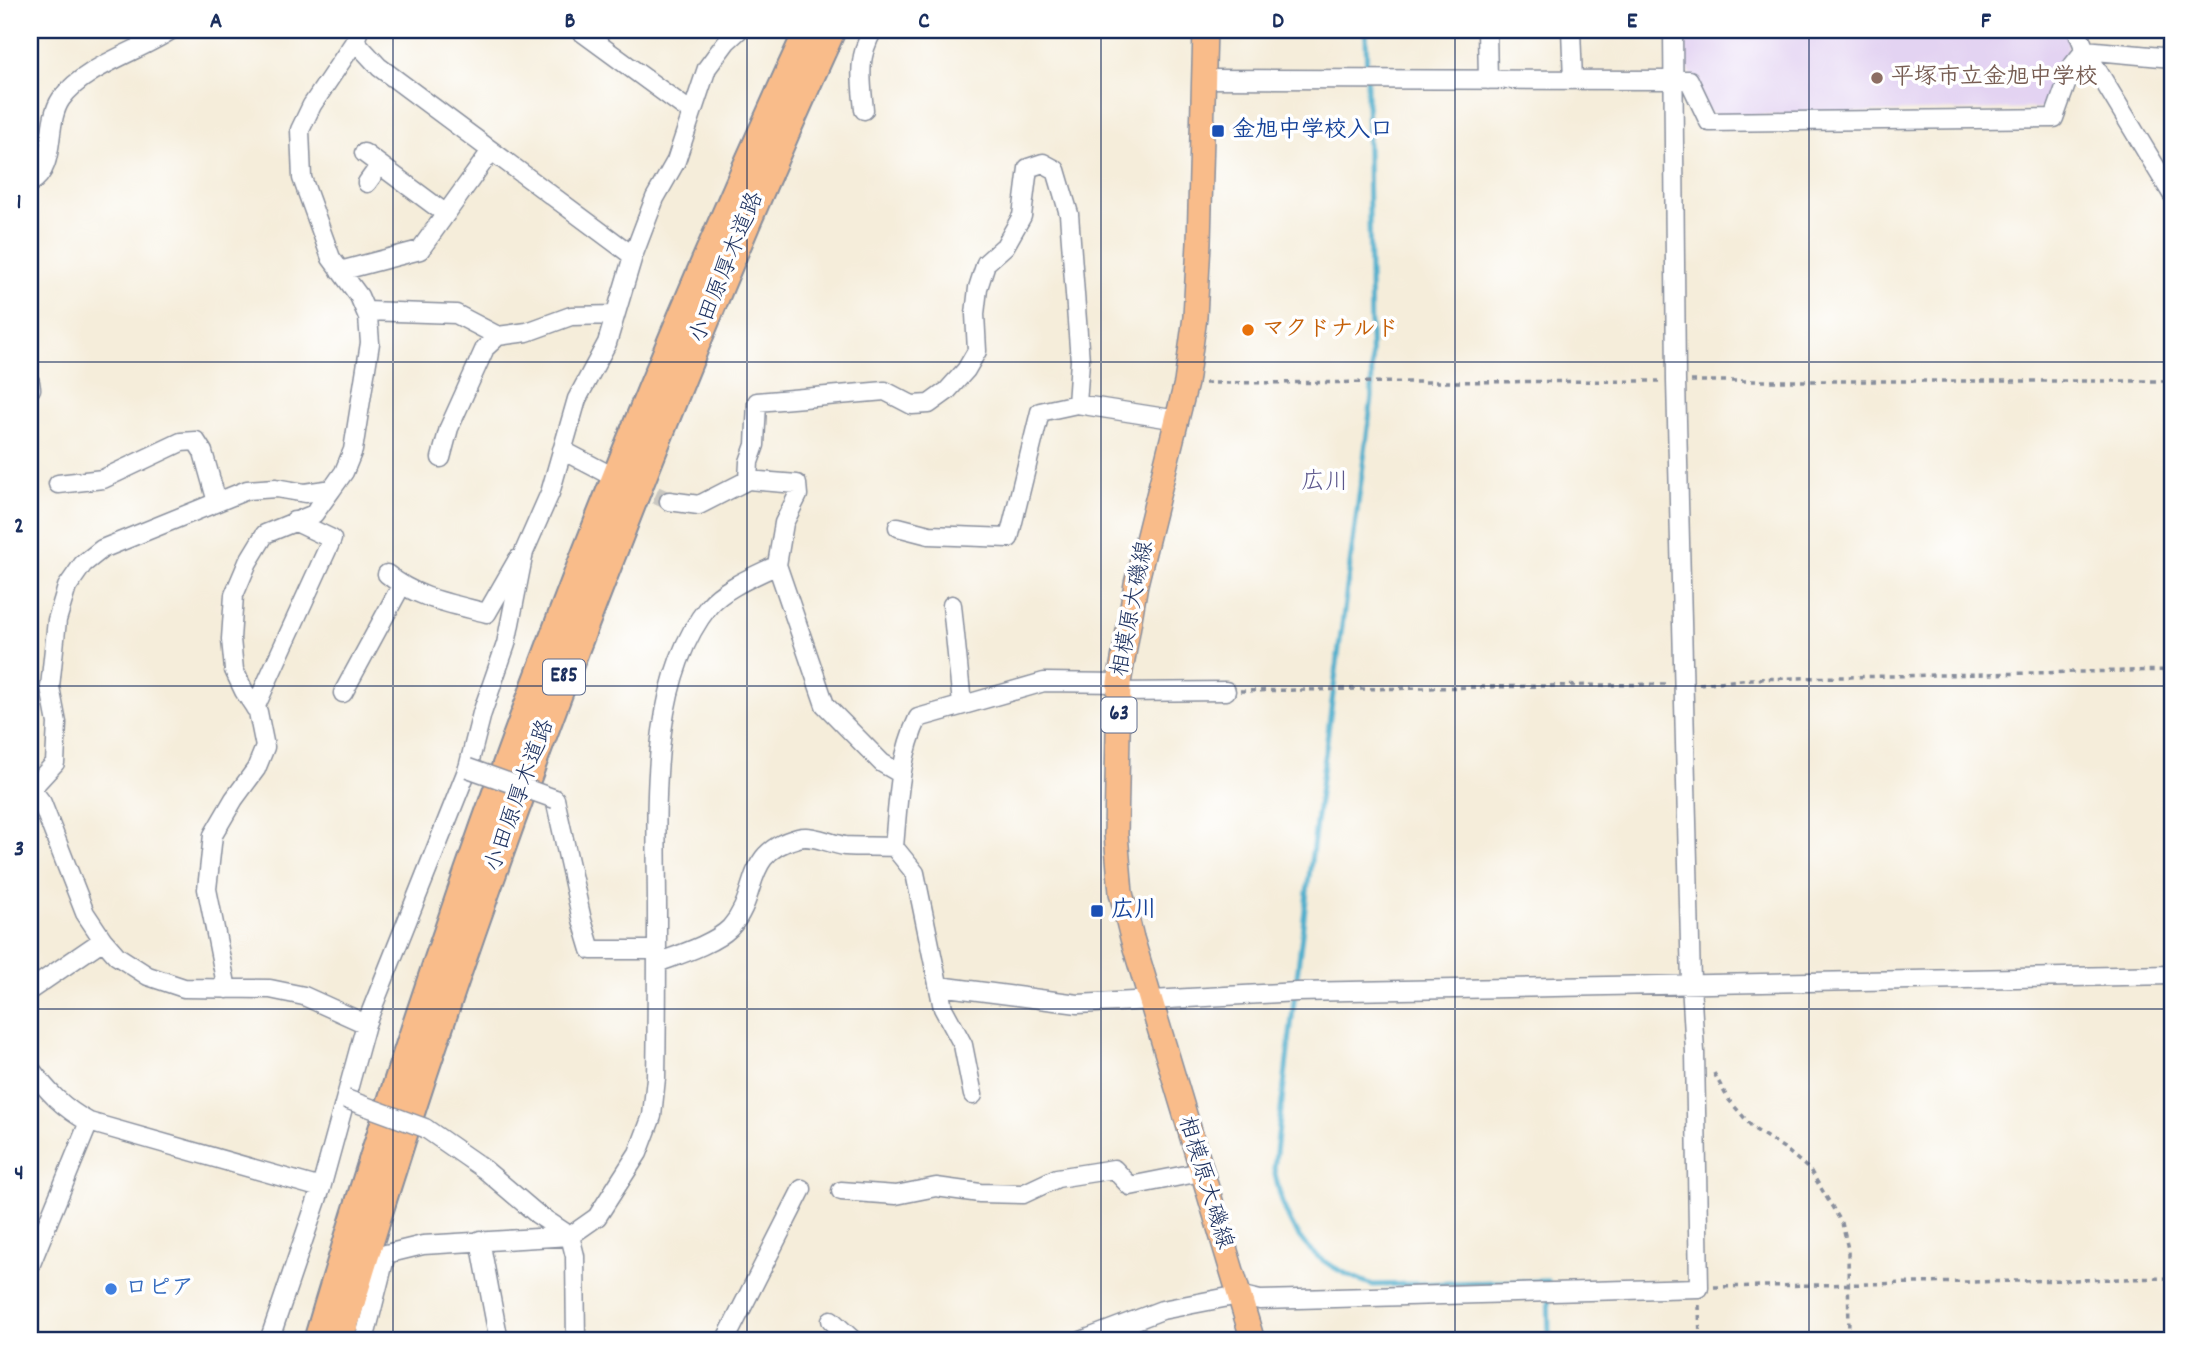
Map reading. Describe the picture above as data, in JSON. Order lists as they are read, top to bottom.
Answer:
{
  "streets": {
    "highway": ["小田原厚木道路", "E85"],
    "main road": ["相模原大磯線", "63"]
  },
  "districts": ["広川"],
  "places": {
    "other": ["平塚市立金旭中学校", "マクドナルド", "ロピア"],
    "transit": ["金旭中学校入口", "広川"]
  },
  "grid": {
    "columns": [
      "A",
      "B",
      "C",
      "D",
      "E",
      "F"
    ],
    "rows": [
      "1",
      "2",
      "3",
      "4"
    ]
  }
}
